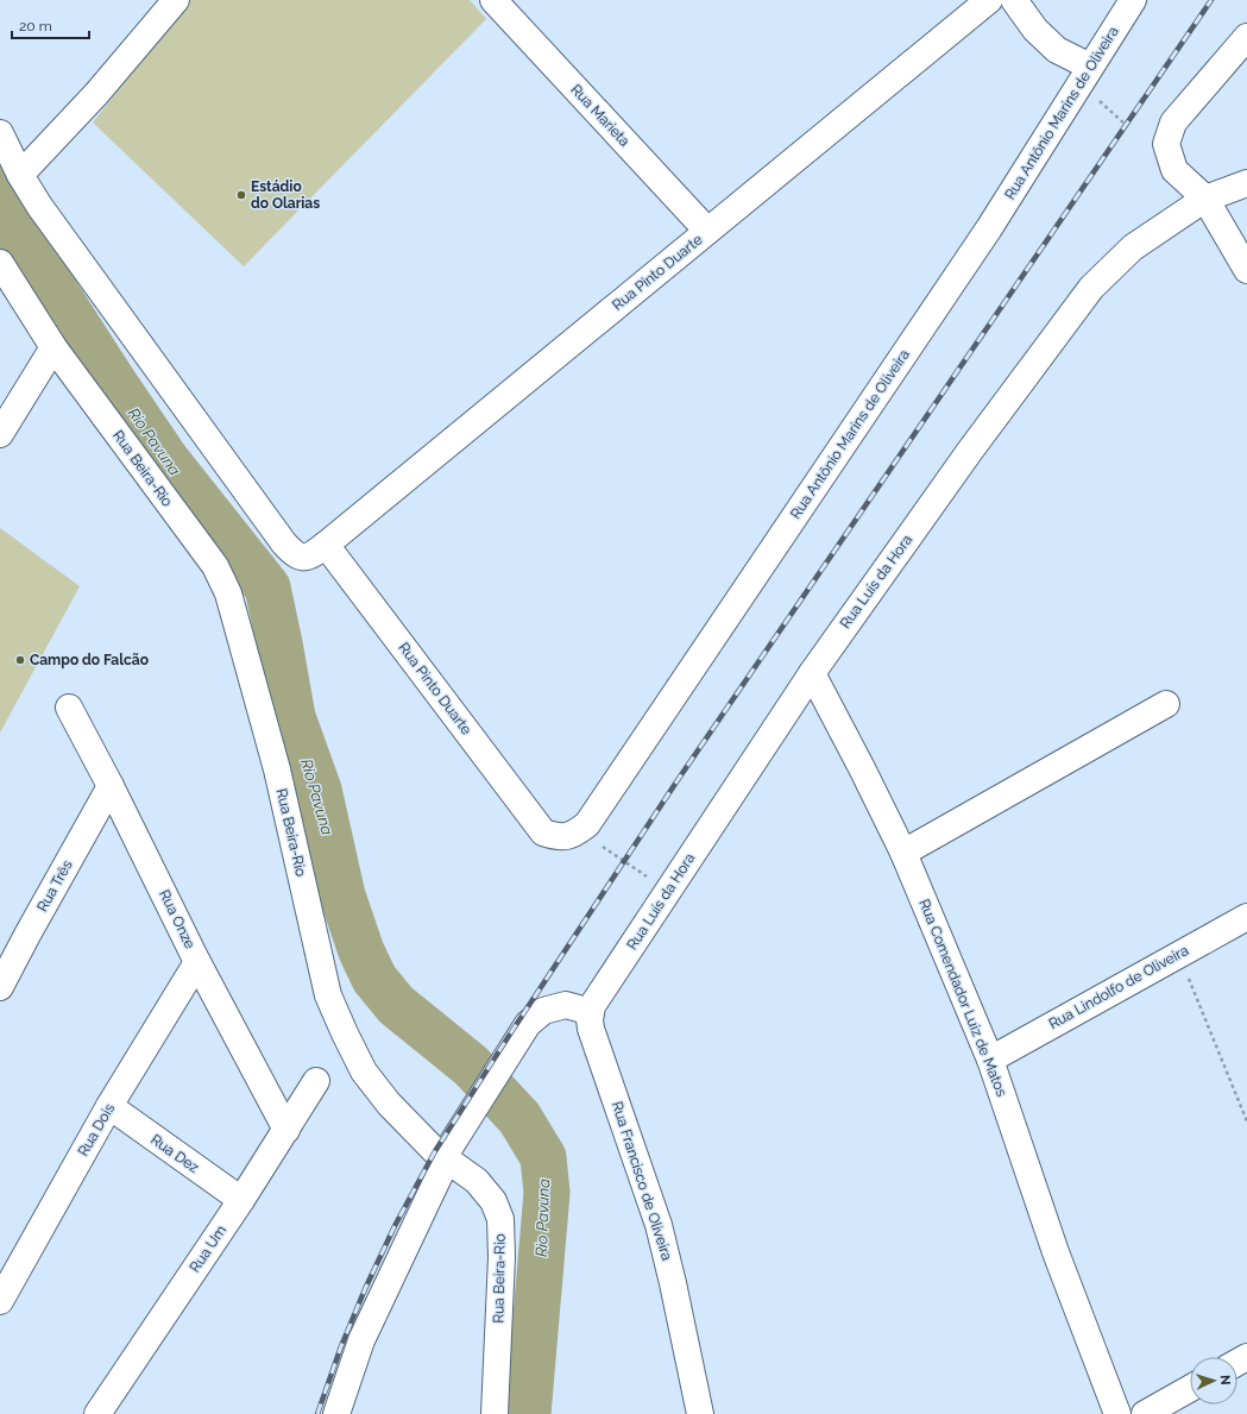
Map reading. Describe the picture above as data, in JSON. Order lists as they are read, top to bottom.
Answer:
{
  "streets": {
    "street": [
      "Rua Antônio Marins de Oliveira",
      "Rua Marieta",
      "Rua Pinto Duarte",
      "Rua Beira-Rio",
      "Rua Luís da Hora",
      "Rua Três",
      "Rua Onze",
      "Rua Lindolfo de Oliveira",
      "Rua Comendador Luiz de Matos",
      "Rua Dois",
      "Rua Dez",
      "Rua Francisco de Oliveira",
      "Rua Um"
    ]
  },
  "crossings": [
    ["Rua Antônio Marins de Oliveira", "Rua Pinto Duarte"],
    ["Rua Marieta", "Rua Pinto Duarte"],
    ["Rua Luís da Hora", "Rua Comendador Luiz de Matos"],
    ["Rua Luís da Hora", "Rua Francisco de Oliveira"],
    ["Rua Três", "Rua Onze"],
    ["Rua Onze", "Rua Dois"],
    ["Rua Onze", "Rua Um"],
    ["Rua Lindolfo de Oliveira", "Rua Comendador Luiz de Matos"],
    ["Rua Dois", "Rua Dez"],
    ["Rua Dez", "Rua Um"]
  ],
  "water": ["Rio Pavuna"],
  "places": ["Estádio do Olarias", "Campo do Falcão"],
  "scale_bar": "20 m",
  "north": "right"
}
